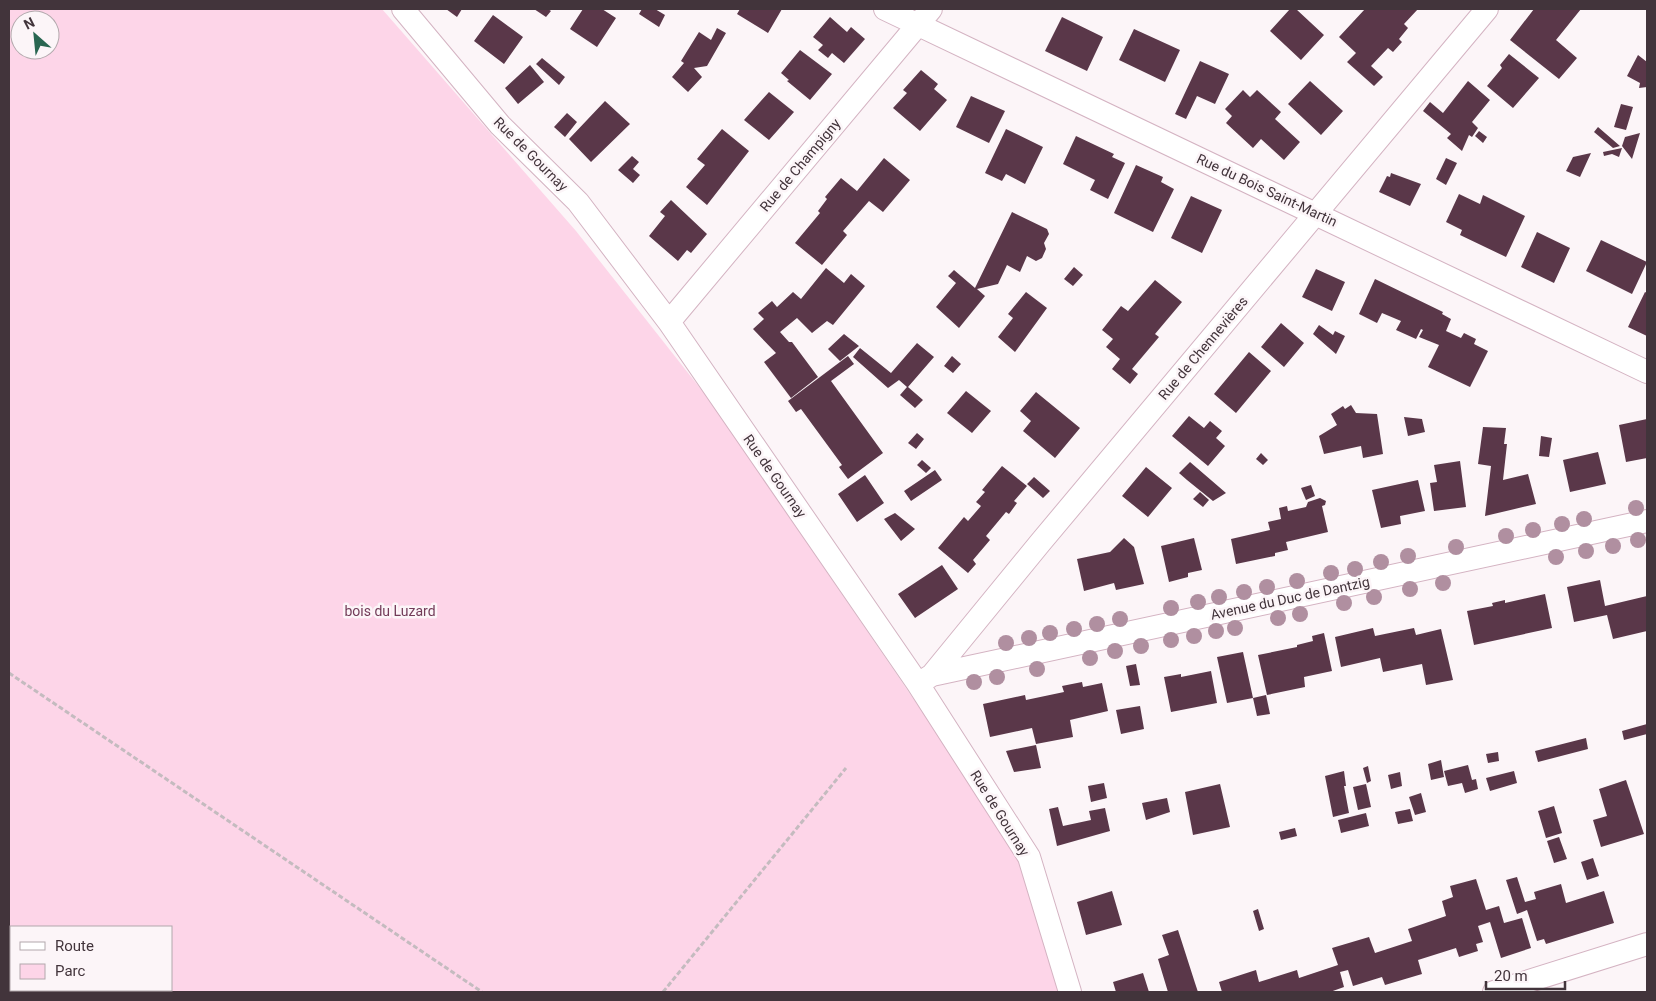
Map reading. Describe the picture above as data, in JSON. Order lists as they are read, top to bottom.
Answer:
{
  "streets": {
    "street": [
      "Rue de Gournay",
      "Rue de Champigny",
      "Rue du Bois Saint-Martin",
      "Rue de Chennevières",
      "Avenue du Duc de Dantzig"
    ]
  },
  "crossings": [
    ["Rue de Gournay", "Rue de Champigny"],
    ["Rue de Gournay", "Rue de Chennevières"],
    ["Rue de Gournay", "Avenue du Duc de Dantzig"],
    ["Rue de Champigny", "Rue du Bois Saint-Martin"],
    ["Rue du Bois Saint-Martin", "Rue de Chennevières"],
    ["Rue de Chennevières", "Avenue du Duc de Dantzig"]
  ],
  "parks": ["bois du Luzard"],
  "legend": ["Route", "Parc"],
  "scale_bar": "20 m",
  "north": "top left"
}
